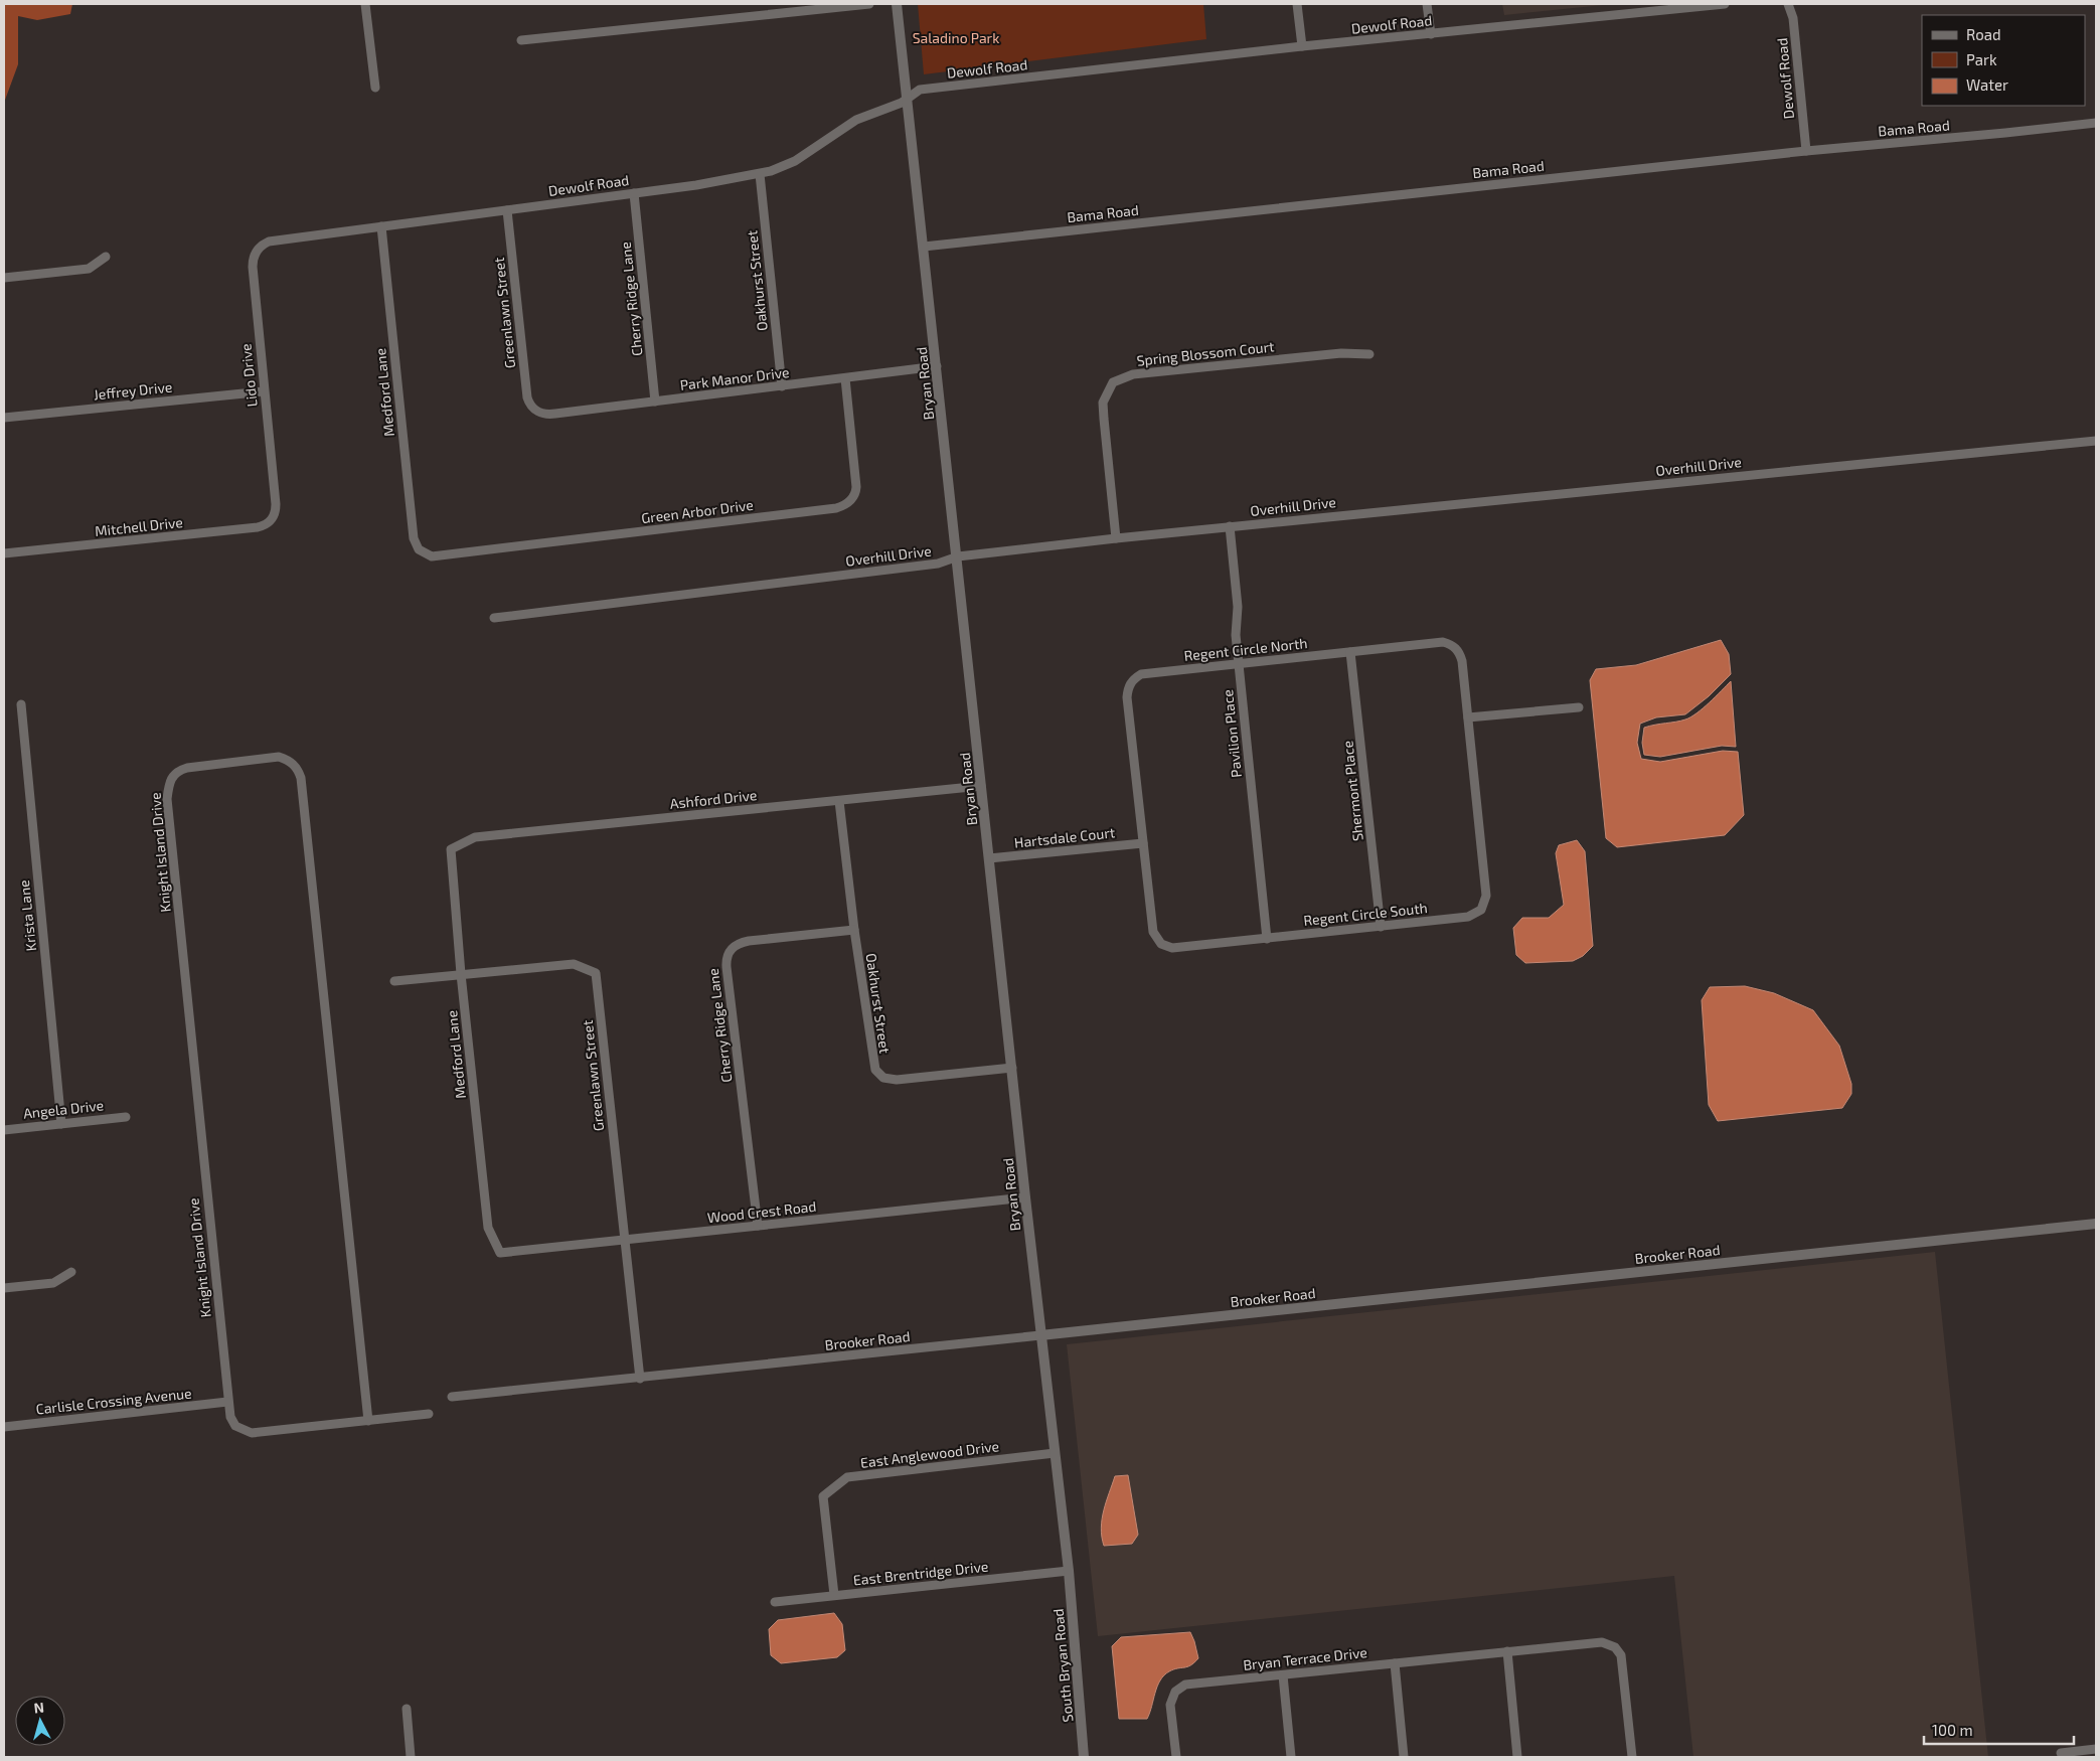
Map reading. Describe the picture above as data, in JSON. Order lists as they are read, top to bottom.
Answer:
{
  "streets": {
    "street": [
      "Dewolf Road",
      "Bama Road",
      "Oakhurst Street",
      "Cherry Ridge Lane",
      "Greenlawn Street",
      "Spring Blossom Court",
      "Lido Drive",
      "Park Manor Drive",
      "Bryan Road",
      "Jeffrey Drive",
      "Medford Lane",
      "Overhill Drive",
      "Green Arbor Drive",
      "Mitchell Drive",
      "Regent Circle North",
      "Pavilion Place",
      "Shermont Place",
      "Ashford Drive",
      "Hartsdale Court",
      "Knight Island Drive",
      "Regent Circle South",
      "Krista Lane",
      "Angela Drive",
      "Wood Crest Road",
      "Brooker Road",
      "Carlisle Crossing Avenue",
      "East Anglewood Drive",
      "East Brentridge Drive",
      "Bryan Terrace Drive",
      "South Bryan Road"
    ]
  },
  "crossings": [
    ["Dewolf Road", "Bama Road"],
    ["Dewolf Road", "Oakhurst Street"],
    ["Dewolf Road", "Cherry Ridge Lane"],
    ["Dewolf Road", "Greenlawn Street"],
    ["Dewolf Road", "Lido Drive"],
    ["Dewolf Road", "Bryan Road"],
    ["Dewolf Road", "Medford Lane"],
    ["Bama Road", "Bryan Road"],
    ["Oakhurst Street", "Cherry Ridge Lane"],
    ["Oakhurst Street", "Park Manor Drive"],
    ["Oakhurst Street", "Bryan Road"],
    ["Oakhurst Street", "Ashford Drive"],
    ["Cherry Ridge Lane", "Park Manor Drive"],
    ["Cherry Ridge Lane", "Wood Crest Road"],
    ["Greenlawn Street", "Park Manor Drive"],
    ["Greenlawn Street", "Medford Lane"],
    ["Greenlawn Street", "Wood Crest Road"],
    ["Greenlawn Street", "Brooker Road"],
    ["Spring Blossom Court", "Overhill Drive"],
    ["Lido Drive", "Jeffrey Drive"],
    ["Lido Drive", "Mitchell Drive"],
    ["Park Manor Drive", "Bryan Road"],
    ["Park Manor Drive", "Green Arbor Drive"],
    ["Bryan Road", "Overhill Drive"],
    ["Bryan Road", "Ashford Drive"],
    ["Bryan Road", "Hartsdale Court"],
    ["Bryan Road", "Wood Crest Road"],
    ["Bryan Road", "Brooker Road"],
    ["Bryan Road", "East Anglewood Drive"],
    ["Bryan Road", "East Brentridge Drive"],
    ["Bryan Road", "South Bryan Road"],
    ["Medford Lane", "Green Arbor Drive"],
    ["Medford Lane", "Ashford Drive"],
    ["Medford Lane", "Wood Crest Road"],
    ["Overhill Drive", "Pavilion Place"],
    ["Regent Circle North", "Pavilion Place"],
    ["Regent Circle North", "Shermont Place"],
    ["Regent Circle North", "Hartsdale Court"],
    ["Regent Circle North", "Regent Circle South"],
    ["Pavilion Place", "Regent Circle South"],
    ["Shermont Place", "Regent Circle South"],
    ["Hartsdale Court", "Regent Circle South"],
    ["Knight Island Drive", "Carlisle Crossing Avenue"],
    ["Krista Lane", "Angela Drive"],
    ["East Anglewood Drive", "East Brentridge Drive"],
    ["East Brentridge Drive", "South Bryan Road"]
  ],
  "parks": ["Saladino Park"],
  "legend": ["Road", "Park", "Water"],
  "scale_bar": "100 m",
  "north": "top"
}
